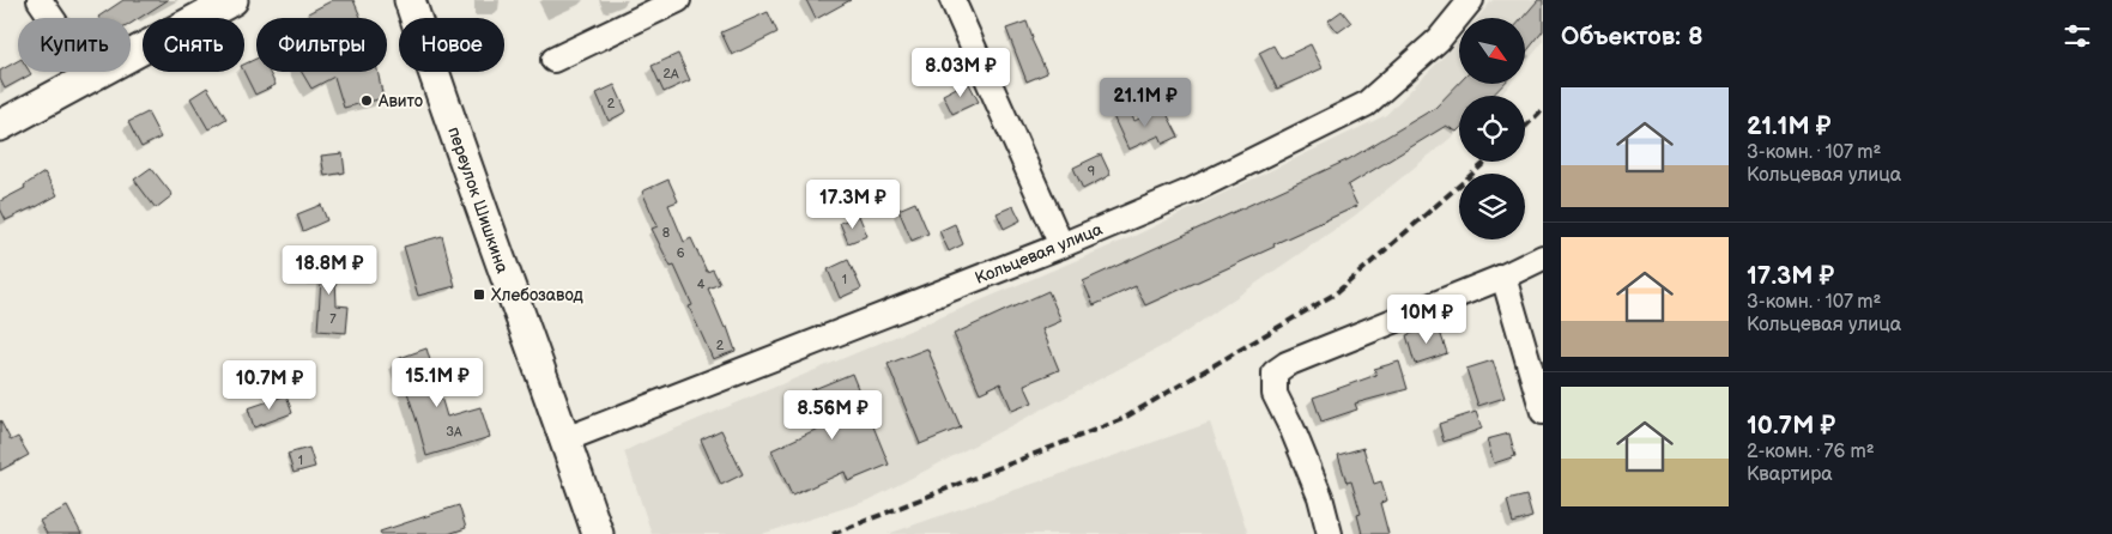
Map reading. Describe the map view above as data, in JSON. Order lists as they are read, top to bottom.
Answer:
{
  "streets": {
    "main road": ["переулок Шишкина"],
    "street": ["Кольцевая улица"]
  },
  "crossings": [
    ["переулок Шишкина", "Кольцевая улица"]
  ],
  "places": {
    "other": ["Авито"],
    "transit": ["Хлебозавод"]
  },
  "house_numbers": [
    "2А",
    "2",
    "9",
    "8",
    "6",
    "1",
    "4",
    "7",
    "2",
    "3А",
    "1"
  ],
  "north": "bottom right",
  "page": {
    "heading": "Объектов: 8",
    "chip": [
      "Купить",
      "Снять",
      "Фильтры",
      "Новое"
    ],
    "price": [
      "8.03M ₽",
      "21.1M ₽",
      "17.3M ₽",
      "18.8M ₽",
      "10M ₽",
      "15.1M ₽",
      "10.7M ₽",
      "8.56M ₽"
    ],
    "list": [
      {
        "name": "21.1M ₽",
        "note": "3-комн. · 107 m² · Кольцевая улица"
      },
      {
        "name": "17.3M ₽",
        "note": "3-комн. · 107 m² · Кольцевая улица"
      },
      {
        "name": "10.7M ₽",
        "note": "2-комн. · 76 m² · Квартира"
      }
    ]
  }
}
